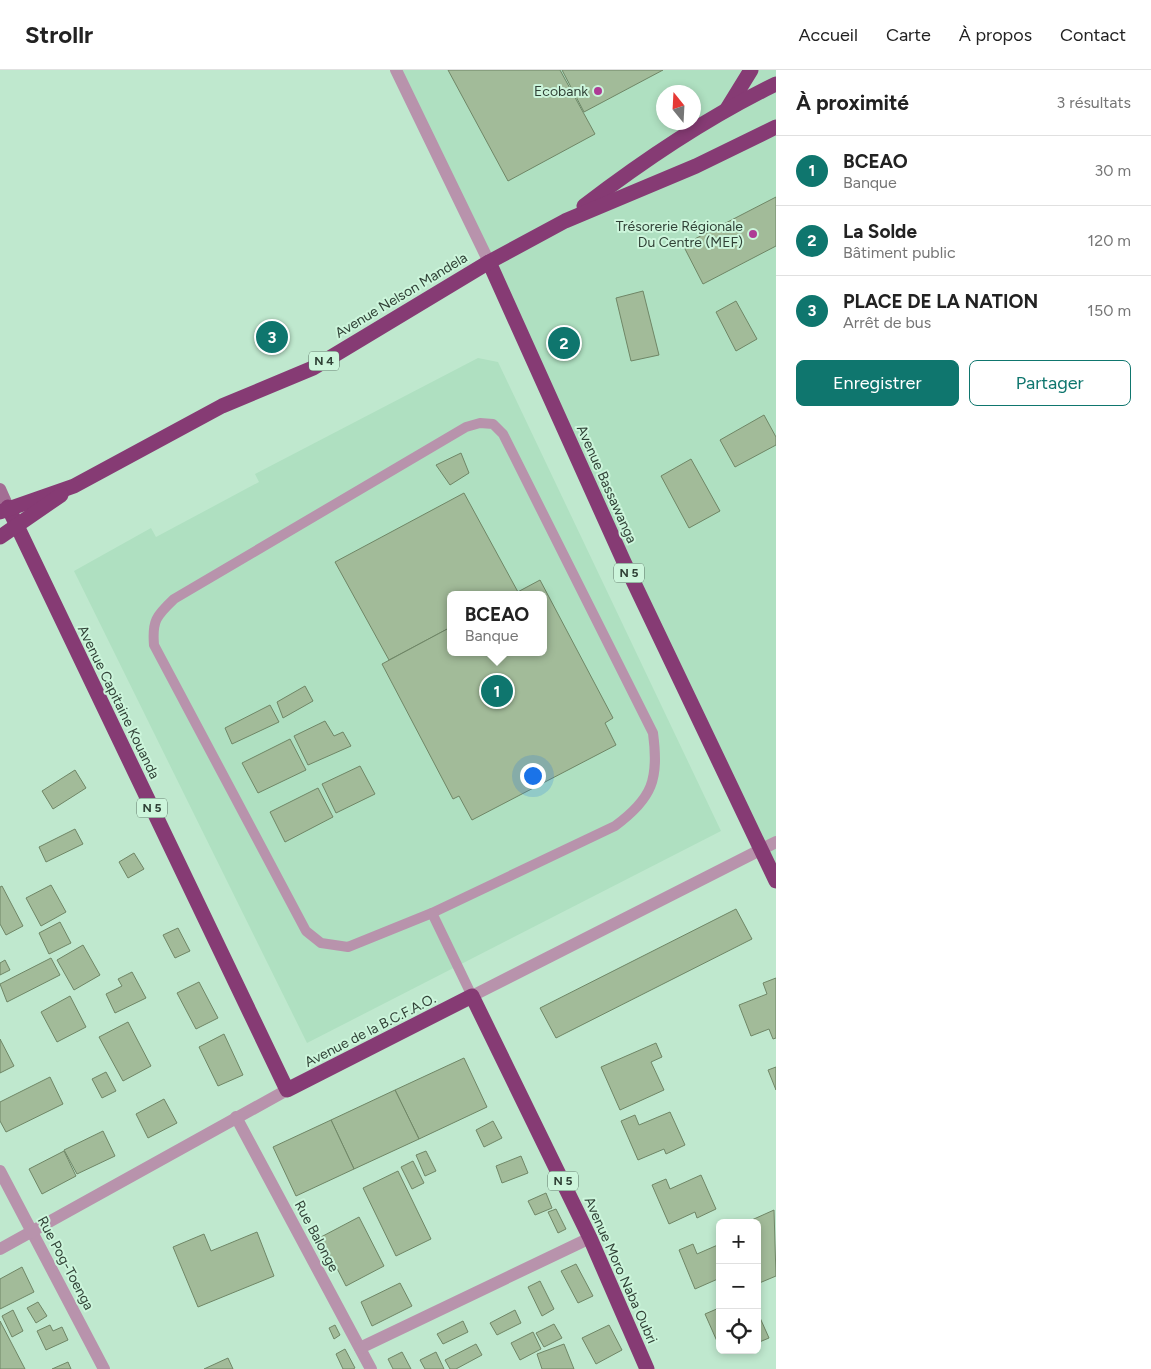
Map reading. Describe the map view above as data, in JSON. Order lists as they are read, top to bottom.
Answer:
{
  "streets": {
    "highway": [
      "Avenue Nelson Mandela",
      "N 4",
      "Avenue Bassawanga",
      "N 5",
      "Avenue Capitaine Kouanda",
      "Avenue de la B.C.F.A.O.",
      "Avenue Moro Naba Oubri"
    ],
    "street": ["Rue Balonge", "Rue Pog-Toenga"]
  },
  "crossings": [
    ["Avenue Nelson Mandela", "N 4"],
    ["Avenue Nelson Mandela", "Avenue Bassawanga"],
    ["Avenue Nelson Mandela", "Avenue Capitaine Kouanda"],
    ["N 4", "Avenue Capitaine Kouanda"],
    ["Avenue Bassawanga", "Avenue de la B.C.F.A.O."],
    ["Avenue Capitaine Kouanda", "Avenue de la B.C.F.A.O."],
    ["Avenue de la B.C.F.A.O.", "Rue Balonge"],
    ["Avenue de la B.C.F.A.O.", "Rue Pog-Toenga"],
    ["Avenue de la B.C.F.A.O.", "Avenue Moro Naba Oubri"]
  ],
  "places": ["Ecobank", "Trésorerie Régionale Du Centre (MEF)"],
  "north": "top",
  "page": {
    "header": "Strollr",
    "nav": [
      "Accueil",
      "Carte",
      "À propos",
      "Contact"
    ],
    "heading": ["À proximité", "3 résultats"],
    "list": [
      {
        "mark": "1",
        "name": "BCEAO",
        "note": "Banque",
        "value": "30 m"
      },
      {
        "mark": "2",
        "name": "La Solde",
        "note": "Bâtiment public",
        "value": "120 m"
      },
      {
        "mark": "3",
        "name": "PLACE DE LA NATION",
        "note": "Arrêt de bus",
        "value": "150 m"
      }
    ],
    "pins": ["3", "2", "1"],
    "buttons": ["Enregistrer", "Partager"],
    "popup": ["BCEAO", "Banque"],
    "map_buttons": ["+", "−"]
  }
}
